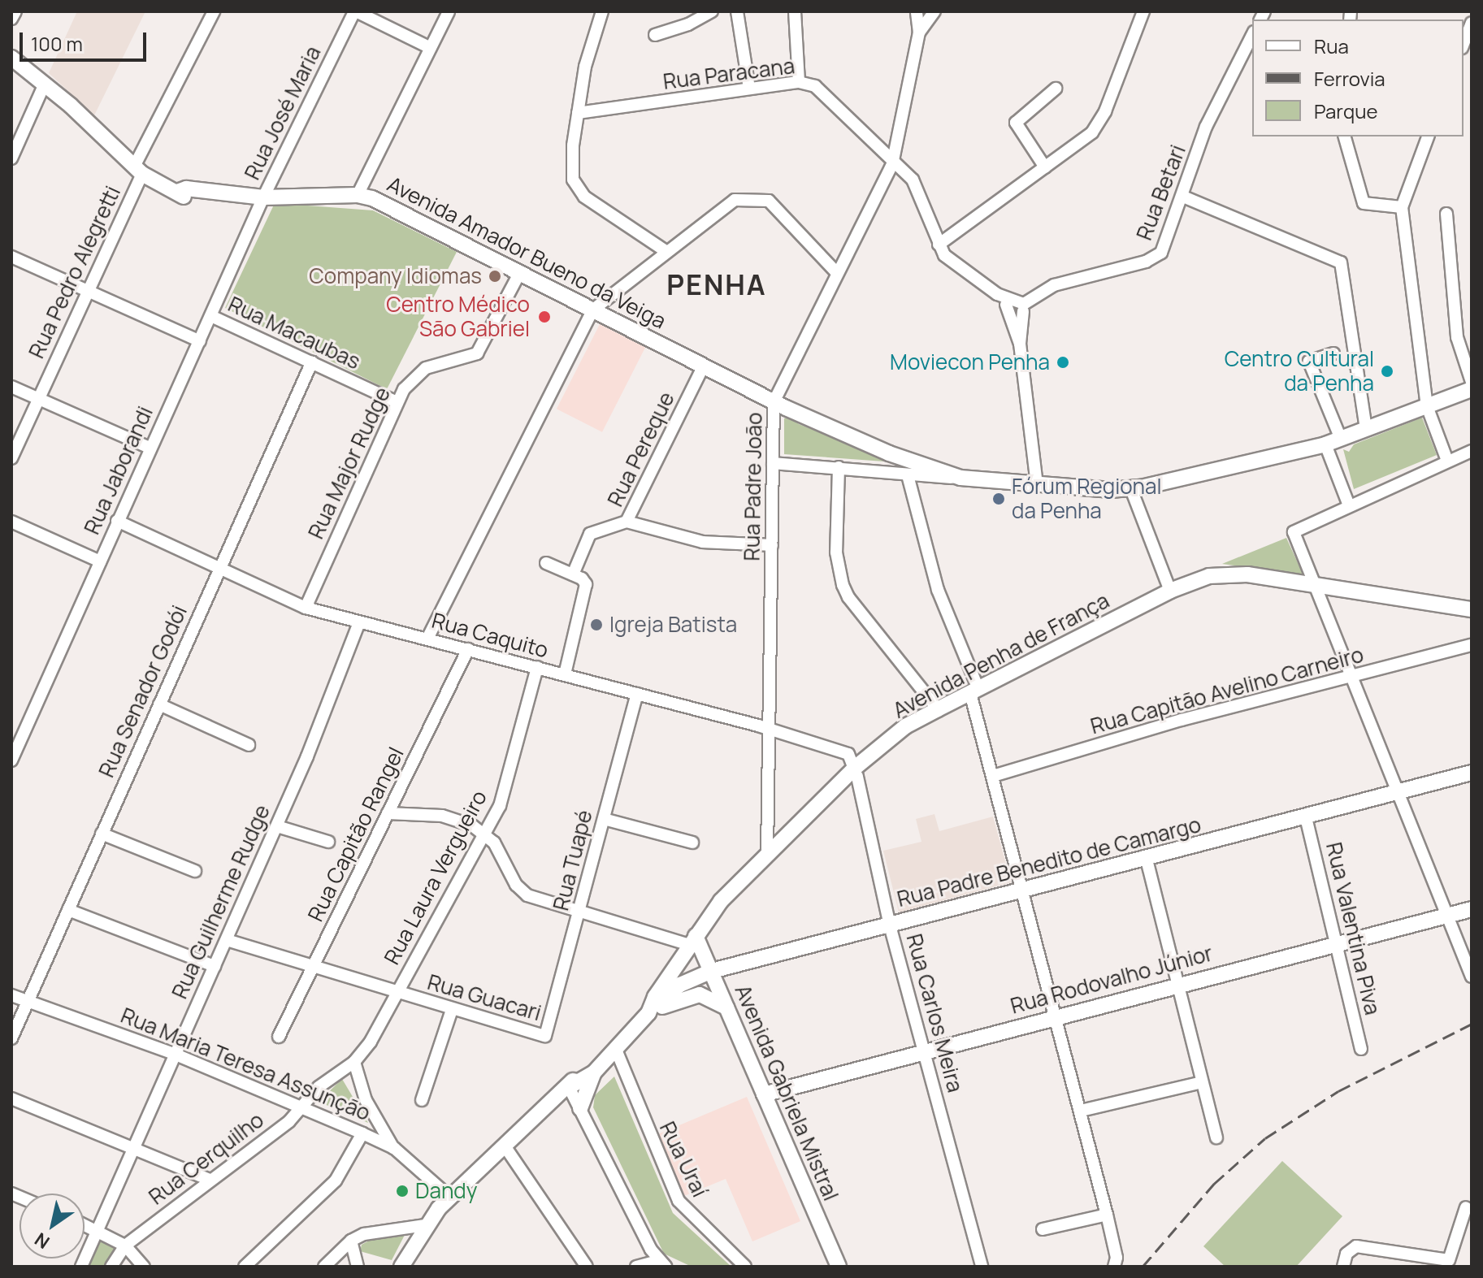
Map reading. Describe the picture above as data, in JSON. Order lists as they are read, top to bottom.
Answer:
{
  "streets": {
    "main road": [
      "Avenida Amador Bueno da Veiga",
      "Avenida Penha de França",
      "Rua Padre Benedito de Camargo",
      "Rua Rodovalho Júnior",
      "Avenida Gabriela Mistral"
    ],
    "street": [
      "Rua Paracana",
      "Rua José Maria",
      "Rua Betari",
      "Rua Pedro Alegretti",
      "Rua Macaubas",
      "Rua Pereque",
      "Rua Major Rudge",
      "Rua Jaborandi",
      "Rua Padre João",
      "Rua Caquito",
      "Rua Capitão Avelino Carneiro",
      "Rua Senador Godói",
      "Rua Capitão Rangel",
      "Rua Tuapé",
      "Rua Laura Vergueiro",
      "Rua Guilherme Rudge",
      "Rua Valentina Piva",
      "Rua Guacari",
      "Rua Carlos Meira",
      "Rua Maria Teresa Assunção",
      "Rua Cerquilho",
      "Rua Uraí"
    ]
  },
  "crossings": [
    ["Rua Paracana", "Rua Padre João"],
    ["Rua José Maria", "Avenida Amador Bueno da Veiga"],
    ["Rua José Maria", "Rua Jaborandi"],
    ["Avenida Amador Bueno da Veiga", "Rua Pedro Alegretti"],
    ["Avenida Amador Bueno da Veiga", "Rua Pereque"],
    ["Avenida Amador Bueno da Veiga", "Rua Major Rudge"],
    ["Avenida Amador Bueno da Veiga", "Rua Jaborandi"],
    ["Avenida Amador Bueno da Veiga", "Rua Padre João"],
    ["Rua Macaubas", "Rua Major Rudge"],
    ["Rua Macaubas", "Rua Jaborandi"],
    ["Rua Macaubas", "Rua Senador Godói"],
    ["Rua Pereque", "Rua Padre João"],
    ["Rua Major Rudge", "Rua Caquito"],
    ["Rua Jaborandi", "Rua Caquito"],
    ["Rua Padre João", "Rua Caquito"],
    ["Rua Padre João", "Avenida Penha de França"],
    ["Rua Caquito", "Avenida Penha de França"],
    ["Rua Caquito", "Rua Senador Godói"],
    ["Rua Caquito", "Rua Capitão Rangel"],
    ["Rua Caquito", "Rua Tuapé"],
    ["Rua Caquito", "Rua Laura Vergueiro"],
    ["Rua Caquito", "Rua Guilherme Rudge"],
    ["Rua Caquito", "Rua Carlos Meira"],
    ["Avenida Penha de França", "Rua Padre Benedito de Camargo"],
    ["Avenida Penha de França", "Rua Carlos Meira"],
    ["Avenida Penha de França", "Avenida Gabriela Mistral"],
    ["Rua Senador Godói", "Rua Maria Teresa Assunção"],
    ["Rua Capitão Rangel", "Rua Guacari"],
    ["Rua Tuapé", "Rua Guacari"],
    ["Rua Padre Benedito de Camargo", "Rua Valentina Piva"],
    ["Rua Padre Benedito de Camargo", "Rua Carlos Meira"],
    ["Rua Padre Benedito de Camargo", "Avenida Gabriela Mistral"],
    ["Rua Laura Vergueiro", "Rua Guacari"],
    ["Rua Laura Vergueiro", "Rua Cerquilho"],
    ["Rua Guilherme Rudge", "Rua Guacari"],
    ["Rua Guilherme Rudge", "Rua Maria Teresa Assunção"],
    ["Rua Valentina Piva", "Rua Rodovalho Júnior"],
    ["Rua Rodovalho Júnior", "Rua Carlos Meira"],
    ["Rua Rodovalho Júnior", "Avenida Gabriela Mistral"],
    ["Rua Guacari", "Rua Cerquilho"],
    ["Rua Maria Teresa Assunção", "Rua Cerquilho"]
  ],
  "districts": ["PENHA"],
  "places": [
    "Company Idiomas",
    "Centro Médico São Gabriel",
    "Moviecon Penha",
    "Centro Cultural da Penha",
    "Fórum Regional da Penha",
    "Igreja Batista",
    "Dandy"
  ],
  "legend": ["Rua", "Ferrovia", "Parque"],
  "scale_bar": "100 m",
  "north": "bottom left"
}
